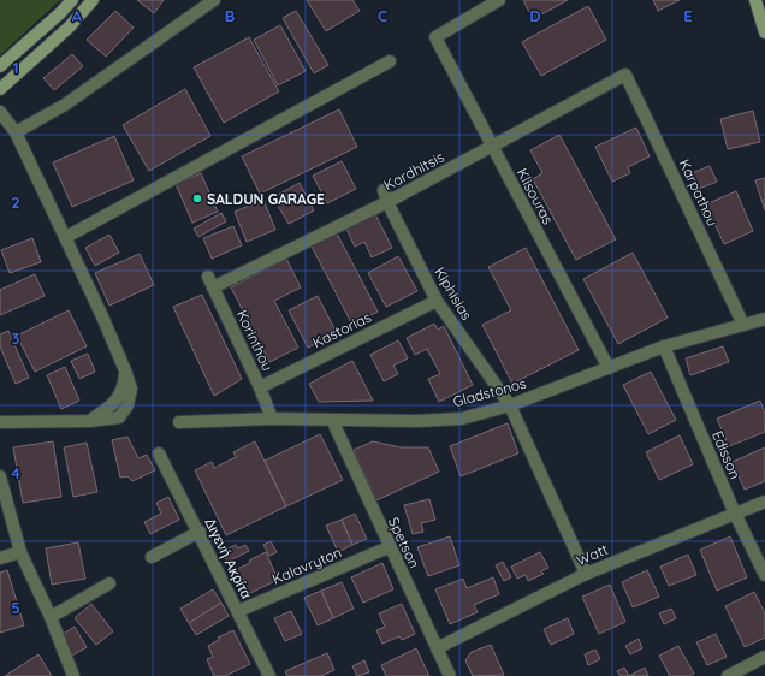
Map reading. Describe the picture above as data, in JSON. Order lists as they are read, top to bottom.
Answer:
{
  "streets": {
    "street": [
      "Kardhitsis",
      "Karpathou",
      "Klisouras",
      "Kiphisias",
      "Kastorias",
      "Korinthou",
      "Gladstonos",
      "Edisson",
      "Spetson",
      "Watt",
      "Διγενή Ακρίτα",
      "Kalavryton"
    ]
  },
  "crossings": [
    ["Kardhitsis", "Karpathou"],
    ["Kardhitsis", "Klisouras"],
    ["Kardhitsis", "Kiphisias"],
    ["Kardhitsis", "Korinthou"],
    ["Karpathou", "Gladstonos"],
    ["Klisouras", "Gladstonos"],
    ["Kiphisias", "Kastorias"],
    ["Kiphisias", "Gladstonos"],
    ["Kiphisias", "Watt"],
    ["Kastorias", "Korinthou"],
    ["Korinthou", "Gladstonos"],
    ["Gladstonos", "Edisson"],
    ["Gladstonos", "Spetson"],
    ["Edisson", "Watt"],
    ["Spetson", "Watt"],
    ["Spetson", "Kalavryton"],
    ["Διγενή Ακρίτα", "Kalavryton"]
  ],
  "places": ["SALDUN GARAGE"],
  "grid": {
    "columns": [
      "A",
      "B",
      "C",
      "D",
      "E"
    ],
    "rows": [
      "1",
      "2",
      "3",
      "4",
      "5"
    ]
  }
}
